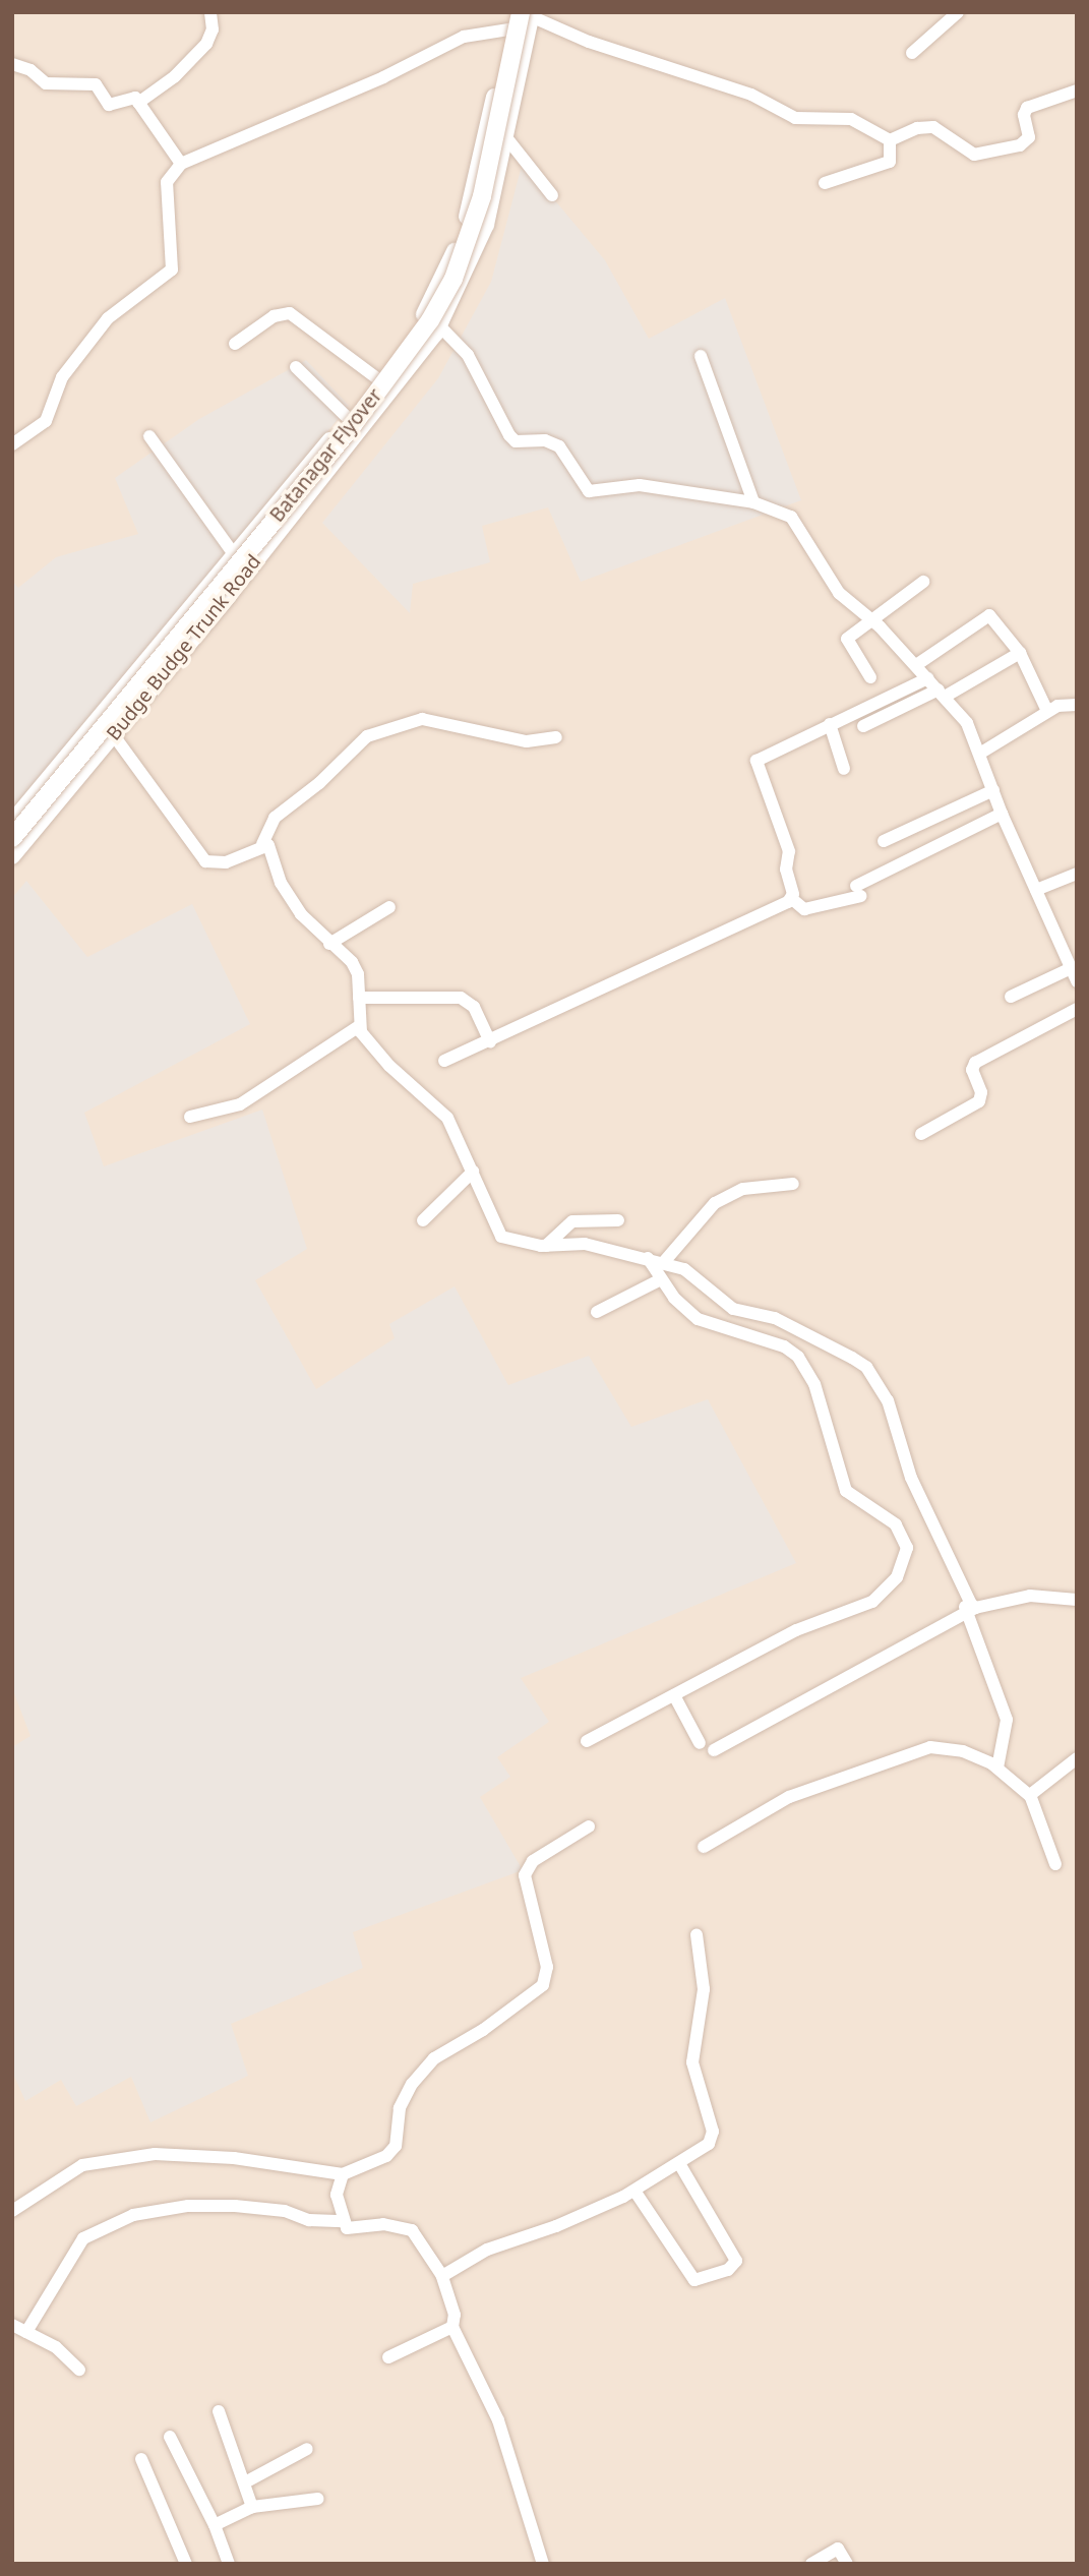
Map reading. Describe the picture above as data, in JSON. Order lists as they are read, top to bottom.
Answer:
{
  "streets": {
    "main road": ["Batanagar Flyover"],
    "street": ["Budge Budge Trunk Road"]
  },
  "crossings": [
    ["Batanagar Flyover", "Budge Budge Trunk Road"]
  ]
}
